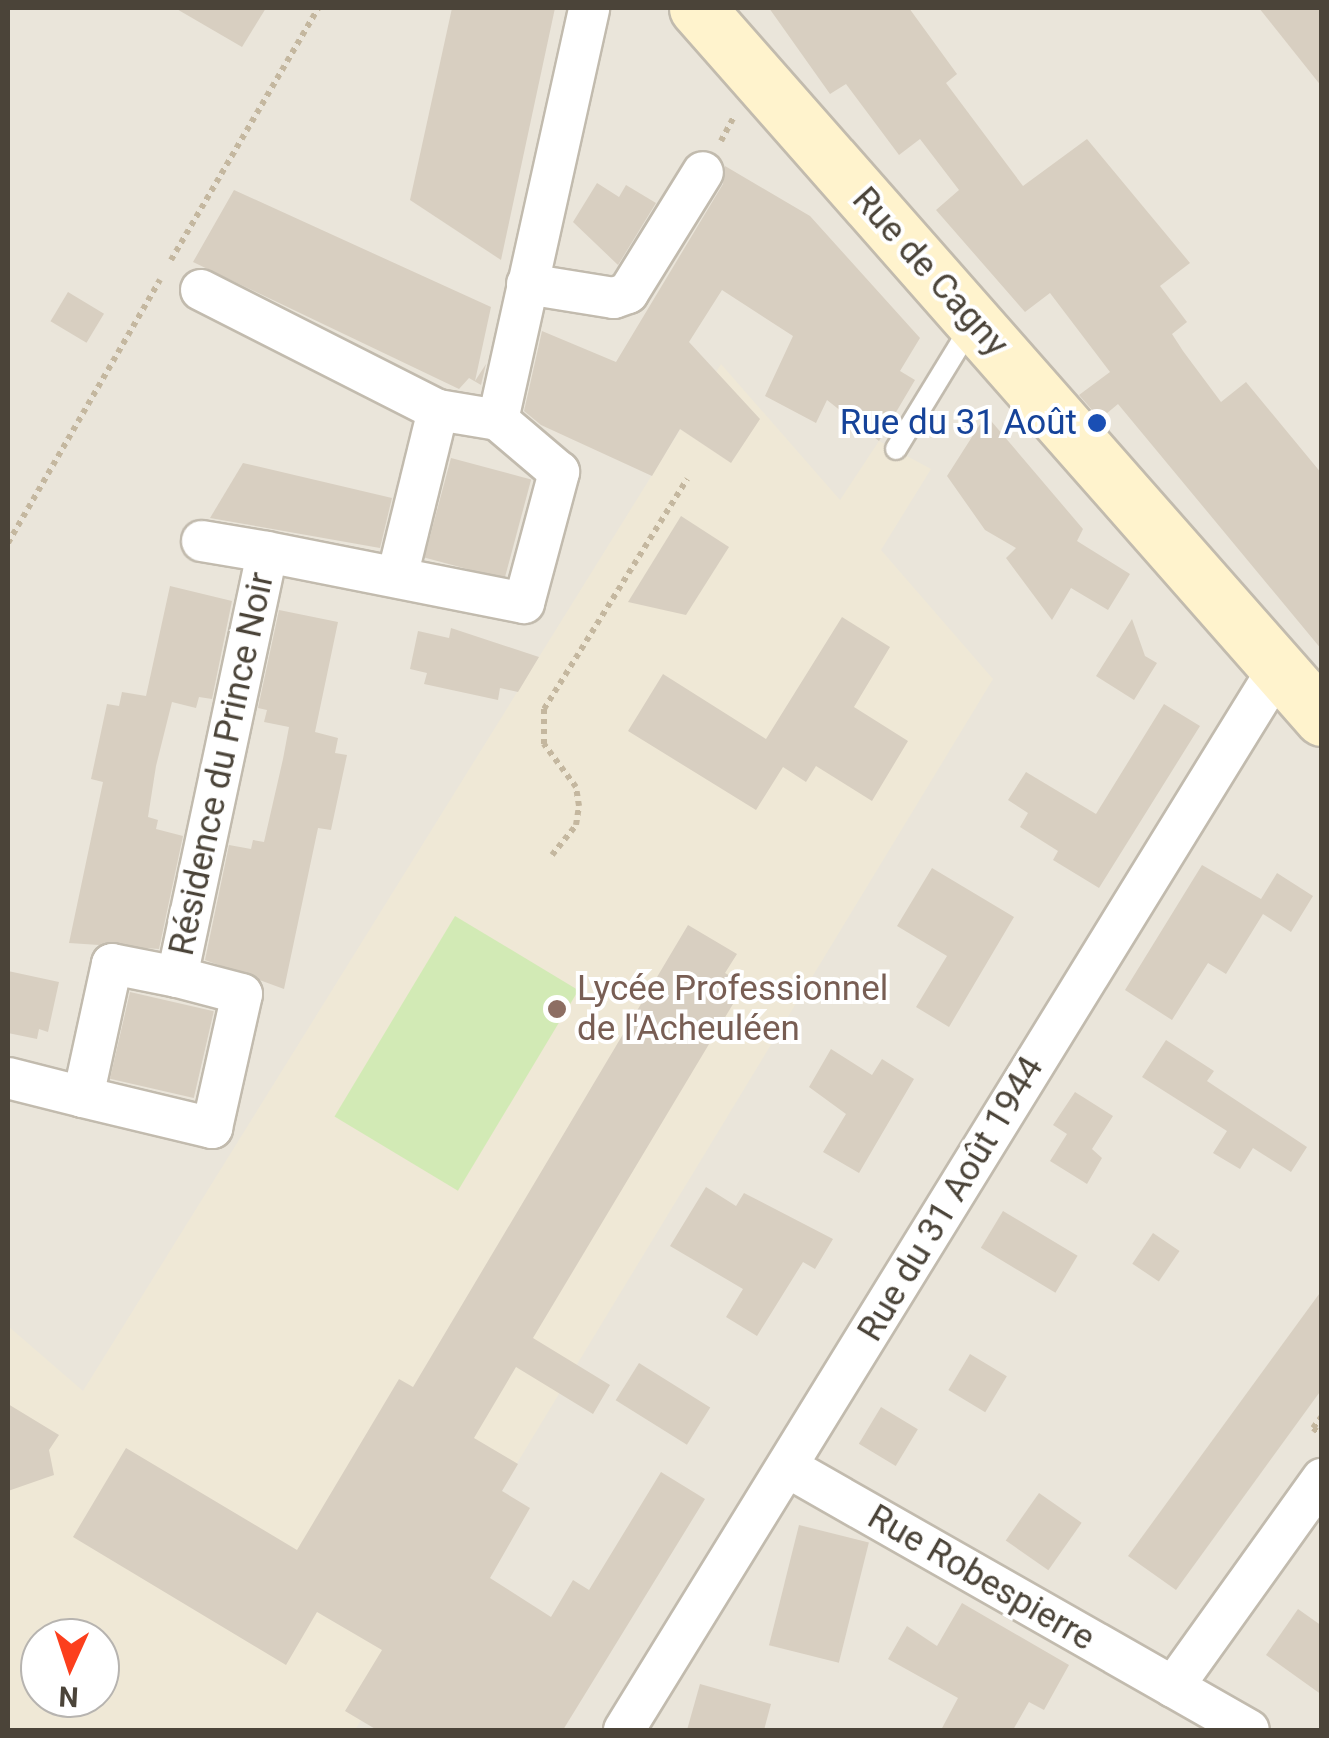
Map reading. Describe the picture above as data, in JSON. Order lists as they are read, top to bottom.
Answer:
{
  "streets": {
    "main road": ["Rue de Cagny"],
    "street": ["Résidence du Prince Noir", "Rue du 31 Août 1944", "Rue Robespierre"]
  },
  "crossings": [
    ["Rue de Cagny", "Rue du 31 Août 1944"],
    ["Rue du 31 Août 1944", "Rue Robespierre"]
  ],
  "places": ["Rue du 31 Août", "Lycée Professionnel de l'Acheuléen"],
  "north": "bottom"
}
